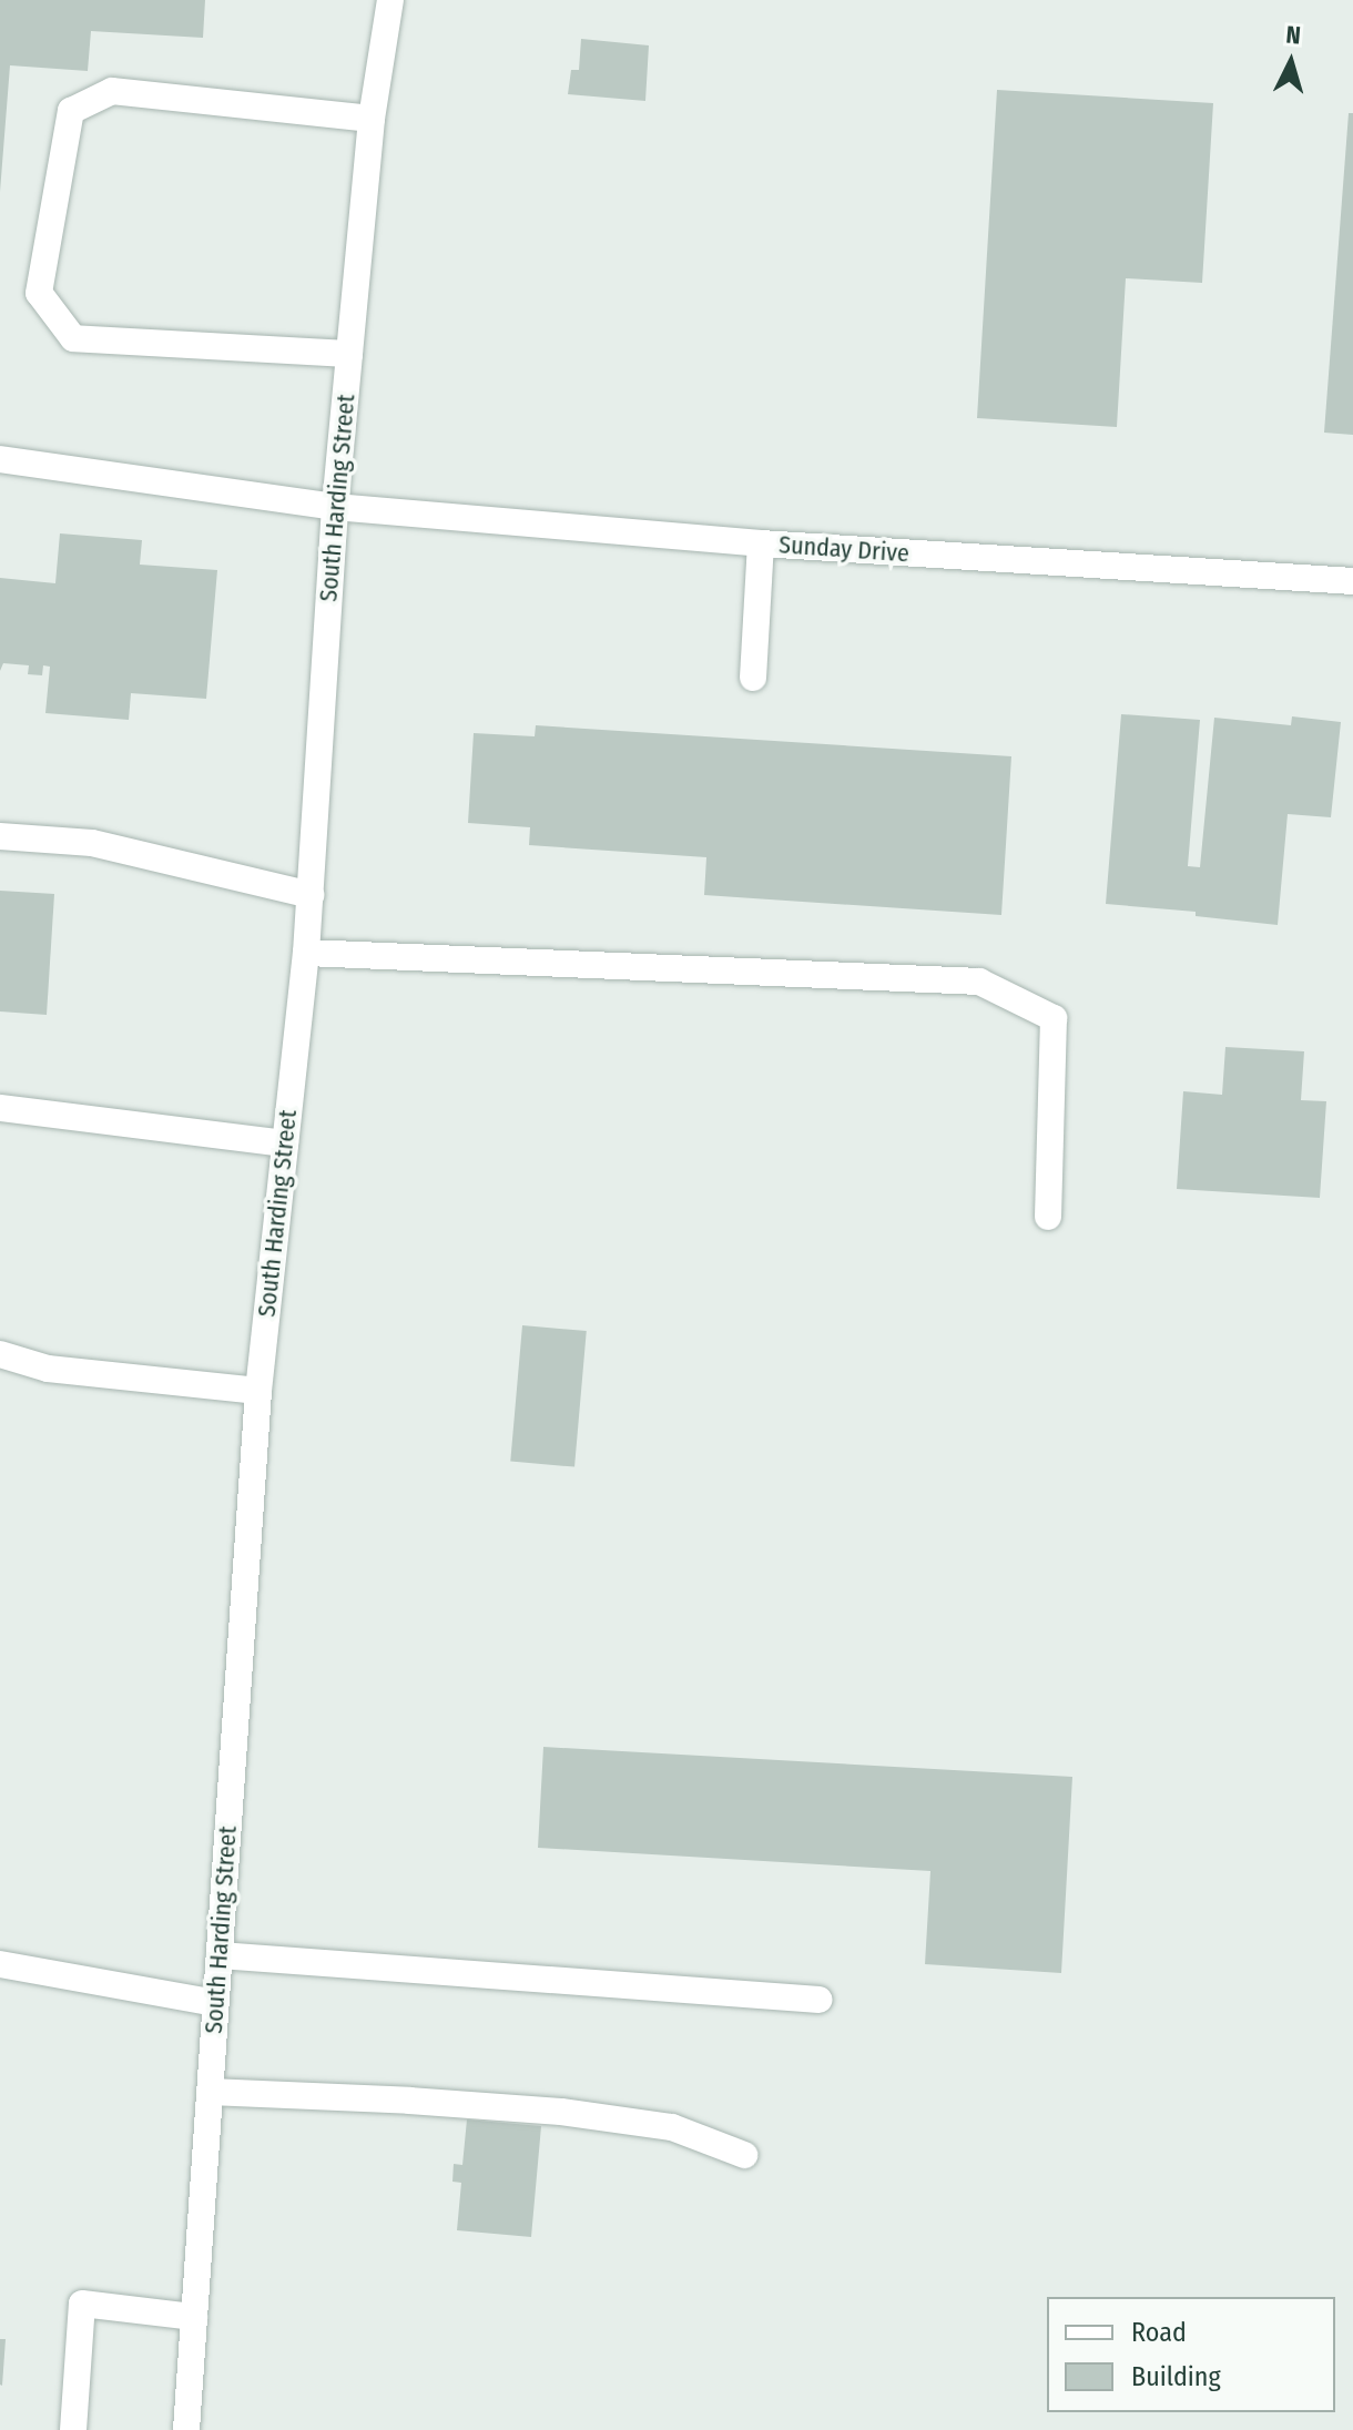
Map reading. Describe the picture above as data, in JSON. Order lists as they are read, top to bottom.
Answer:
{
  "streets": {
    "street": ["South Harding Street", "Sunday Drive"]
  },
  "crossings": [
    ["South Harding Street", "Sunday Drive"]
  ],
  "legend": ["Road", "Building"],
  "north": "top"
}
